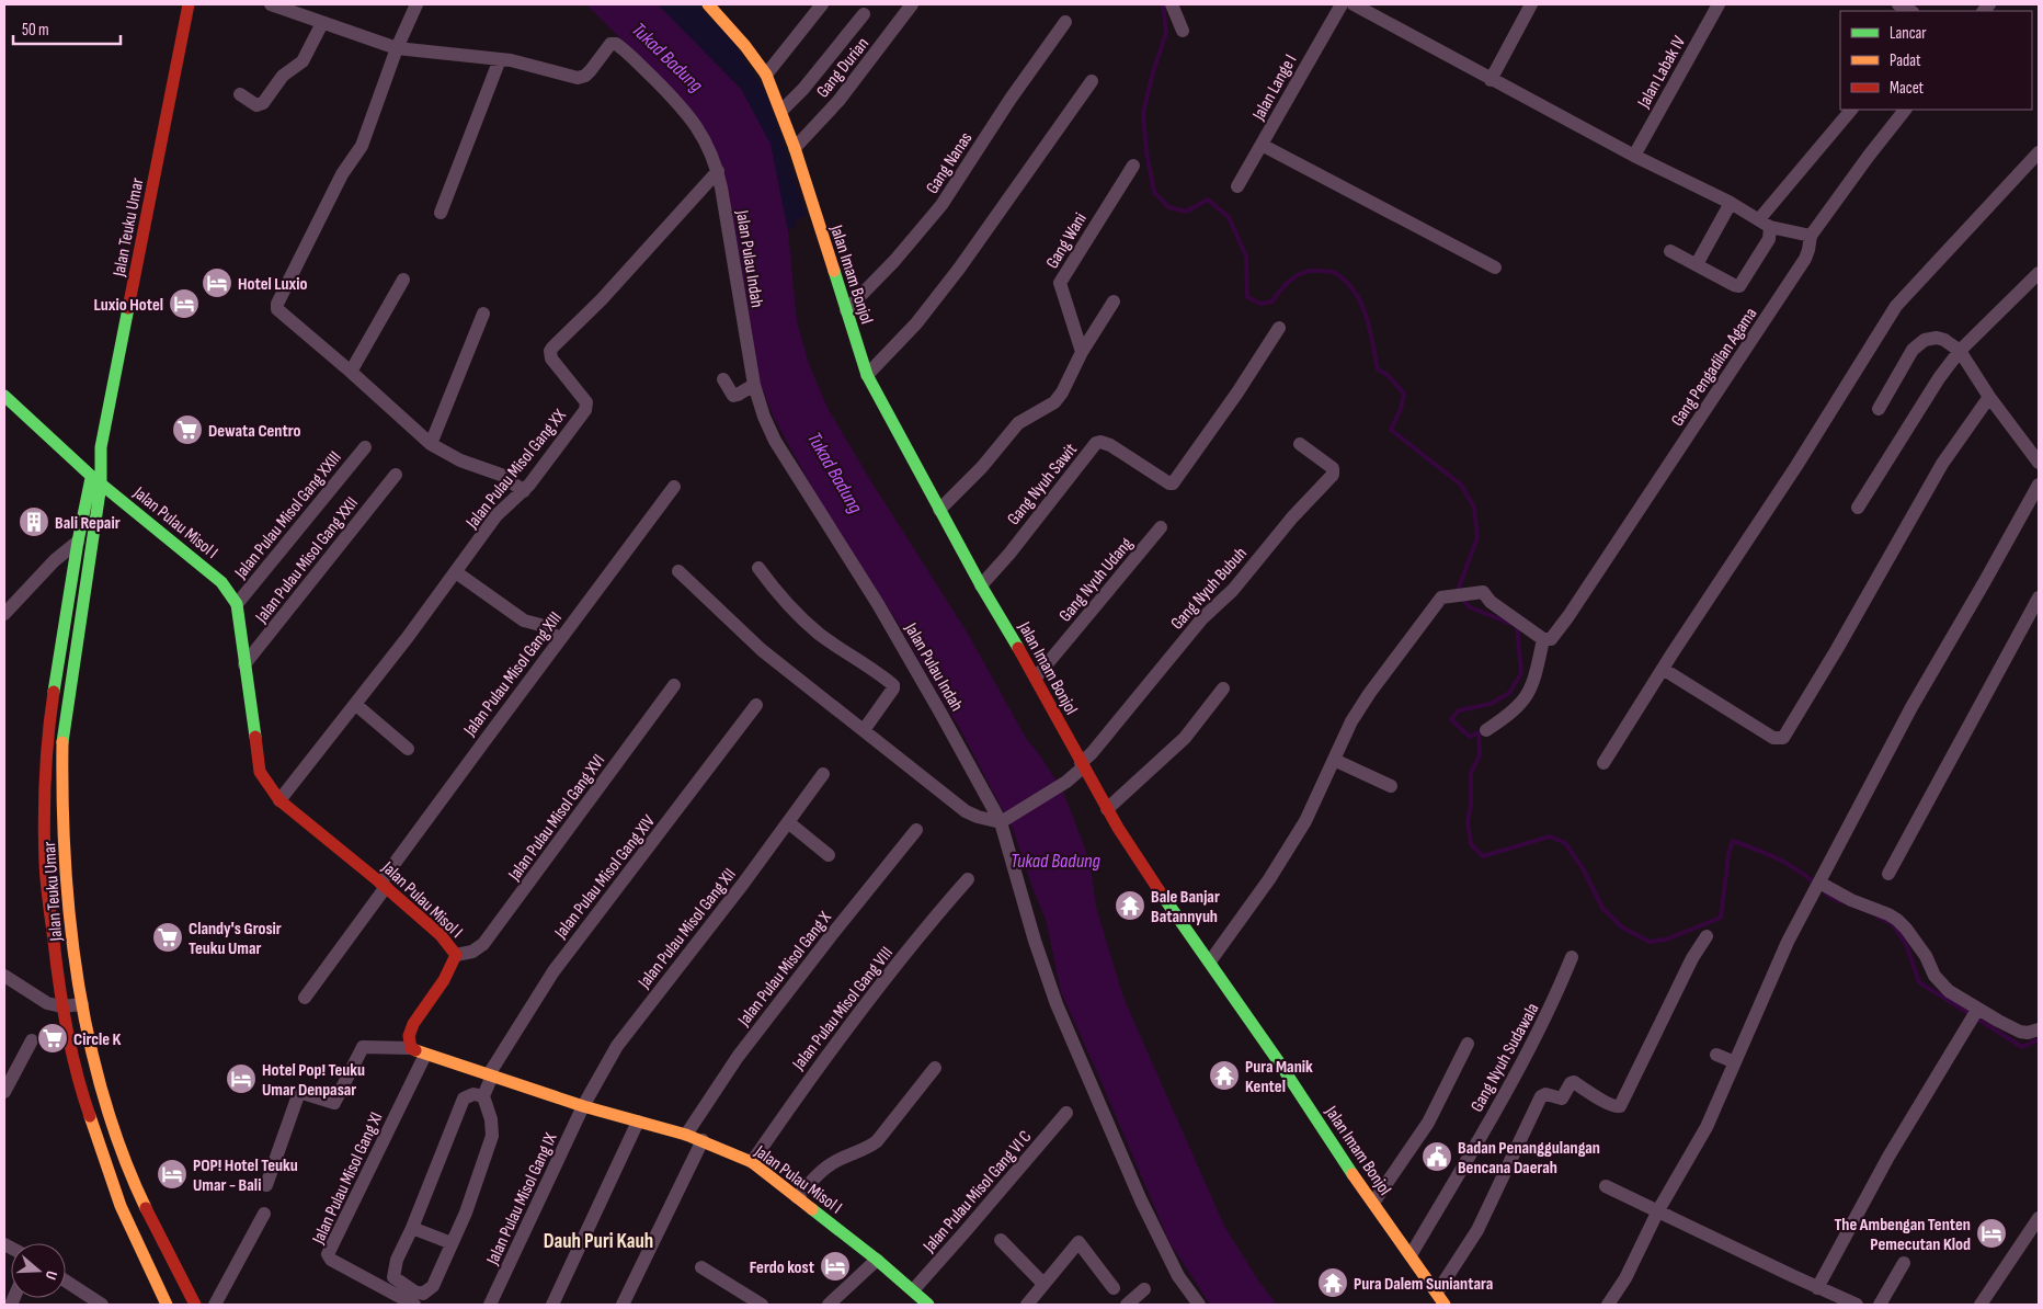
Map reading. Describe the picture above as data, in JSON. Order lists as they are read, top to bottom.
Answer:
{
  "streets": {
    "main road": ["Jalan Teuku Umar", "Jalan Imam Bonjol", "Jalan Pulau Misol I"],
    "street": [
      "Gang Durian",
      "Jalan Labak IV",
      "Jalan Lange I",
      "Gang Nanas",
      "Gang Wani",
      "Jalan Pulau Indah",
      "Gang Pengadilan Agama",
      "Jalan Pulau Misol Gang XX",
      "Gang Nyuh Sawit",
      "Jalan Pulau Misol Gang XXIII",
      "Jalan Pulau Misol Gang XXII",
      "Gang Nyuh Udang",
      "Gang Nyuh Bubuh",
      "Jalan Pulau Misol Gang XIII",
      "Jalan Pulau Misol Gang XVI",
      "Jalan Pulau Misol Gang XIV",
      "Jalan Pulau Misol Gang XII",
      "Jalan Pulau Misol Gang X",
      "Jalan Pulau Misol Gang VIII",
      "Gang Nyuh Sudawala",
      "Jalan Pulau Misol Gang XI",
      "Jalan Pulau Misol Gang VI C",
      "Jalan Pulau Misol Gang IX"
    ]
  },
  "crossings": [
    ["Gang Durian", "Jalan Imam Bonjol"],
    ["Gang Nanas", "Jalan Imam Bonjol"],
    ["Jalan Teuku Umar", "Jalan Pulau Misol I"],
    ["Jalan Pulau Indah", "Jalan Pulau Misol Gang XX"],
    ["Jalan Imam Bonjol", "Gang Nyuh Sawit"],
    ["Jalan Imam Bonjol", "Gang Nyuh Udang"],
    ["Jalan Imam Bonjol", "Gang Nyuh Bubuh"],
    ["Jalan Imam Bonjol", "Gang Nyuh Sudawala"],
    ["Jalan Pulau Misol Gang XX", "Jalan Pulau Misol I"],
    ["Jalan Pulau Misol Gang XXIII", "Jalan Pulau Misol I"],
    ["Jalan Pulau Misol I", "Jalan Pulau Misol Gang XXII"],
    ["Jalan Pulau Misol I", "Jalan Pulau Misol Gang XIII"],
    ["Jalan Pulau Misol I", "Jalan Pulau Misol Gang XVI"],
    ["Jalan Pulau Misol I", "Jalan Pulau Misol Gang XIV"],
    ["Jalan Pulau Misol I", "Jalan Pulau Misol Gang XII"],
    ["Jalan Pulau Misol I", "Jalan Pulau Misol Gang X"],
    ["Jalan Pulau Misol I", "Jalan Pulau Misol Gang VIII"],
    ["Jalan Pulau Misol I", "Jalan Pulau Misol Gang XI"],
    ["Jalan Pulau Misol I", "Jalan Pulau Misol Gang VI C"],
    ["Jalan Pulau Misol I", "Jalan Pulau Misol Gang IX"],
    ["Jalan Pulau Misol Gang XII", "Jalan Pulau Misol Gang IX"]
  ],
  "districts": ["Dauh Puri Kauh"],
  "water": ["Tukad Badung"],
  "places": {
    "hotel": [
      "Hotel Luxio",
      "Luxio Hotel",
      "Hotel Pop! Teuku Umar Denpasar",
      "POP! Hotel Teuku Umar - Bali",
      "The Ambengan Tenten Pemecutan Klod",
      "Ferdo kost"
    ],
    "supermarket": ["Dewata Centro", "Clandy's Grosir Teuku Umar", "Circle K"],
    "building": ["Bali Repair"],
    "temple": ["Bale Banjar Batannyuh", "Pura Manik Kentel", "Pura Dalem Suniantara"],
    "public building": ["Badan Penanggulangan Bencana Daerah"]
  },
  "legend": ["Lancar", "Padat", "Macet"],
  "scale_bar": "50 m",
  "north": "right"
}
